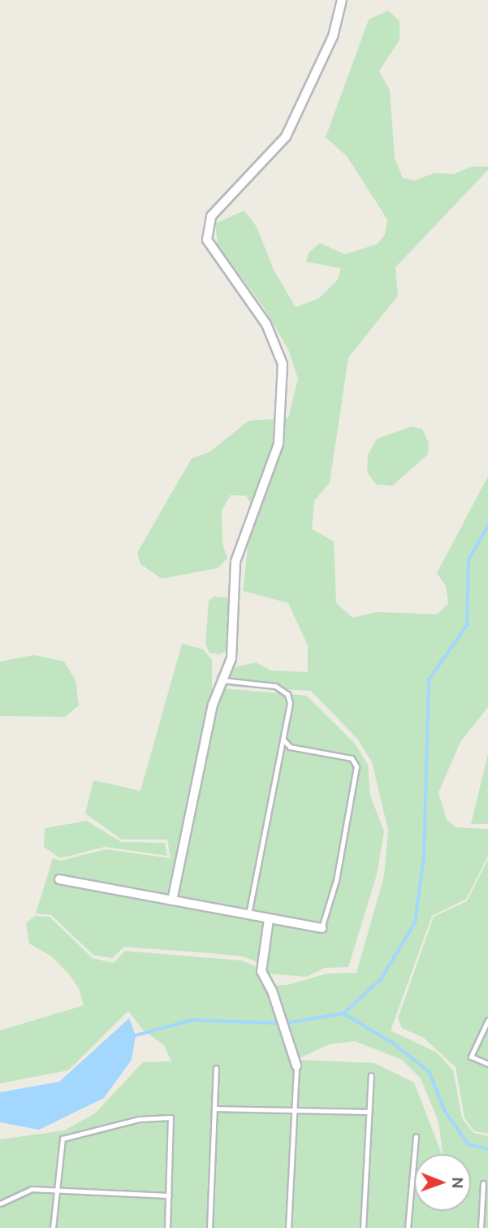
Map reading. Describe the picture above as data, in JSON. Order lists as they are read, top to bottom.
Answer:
{
  "north": "right"
}
